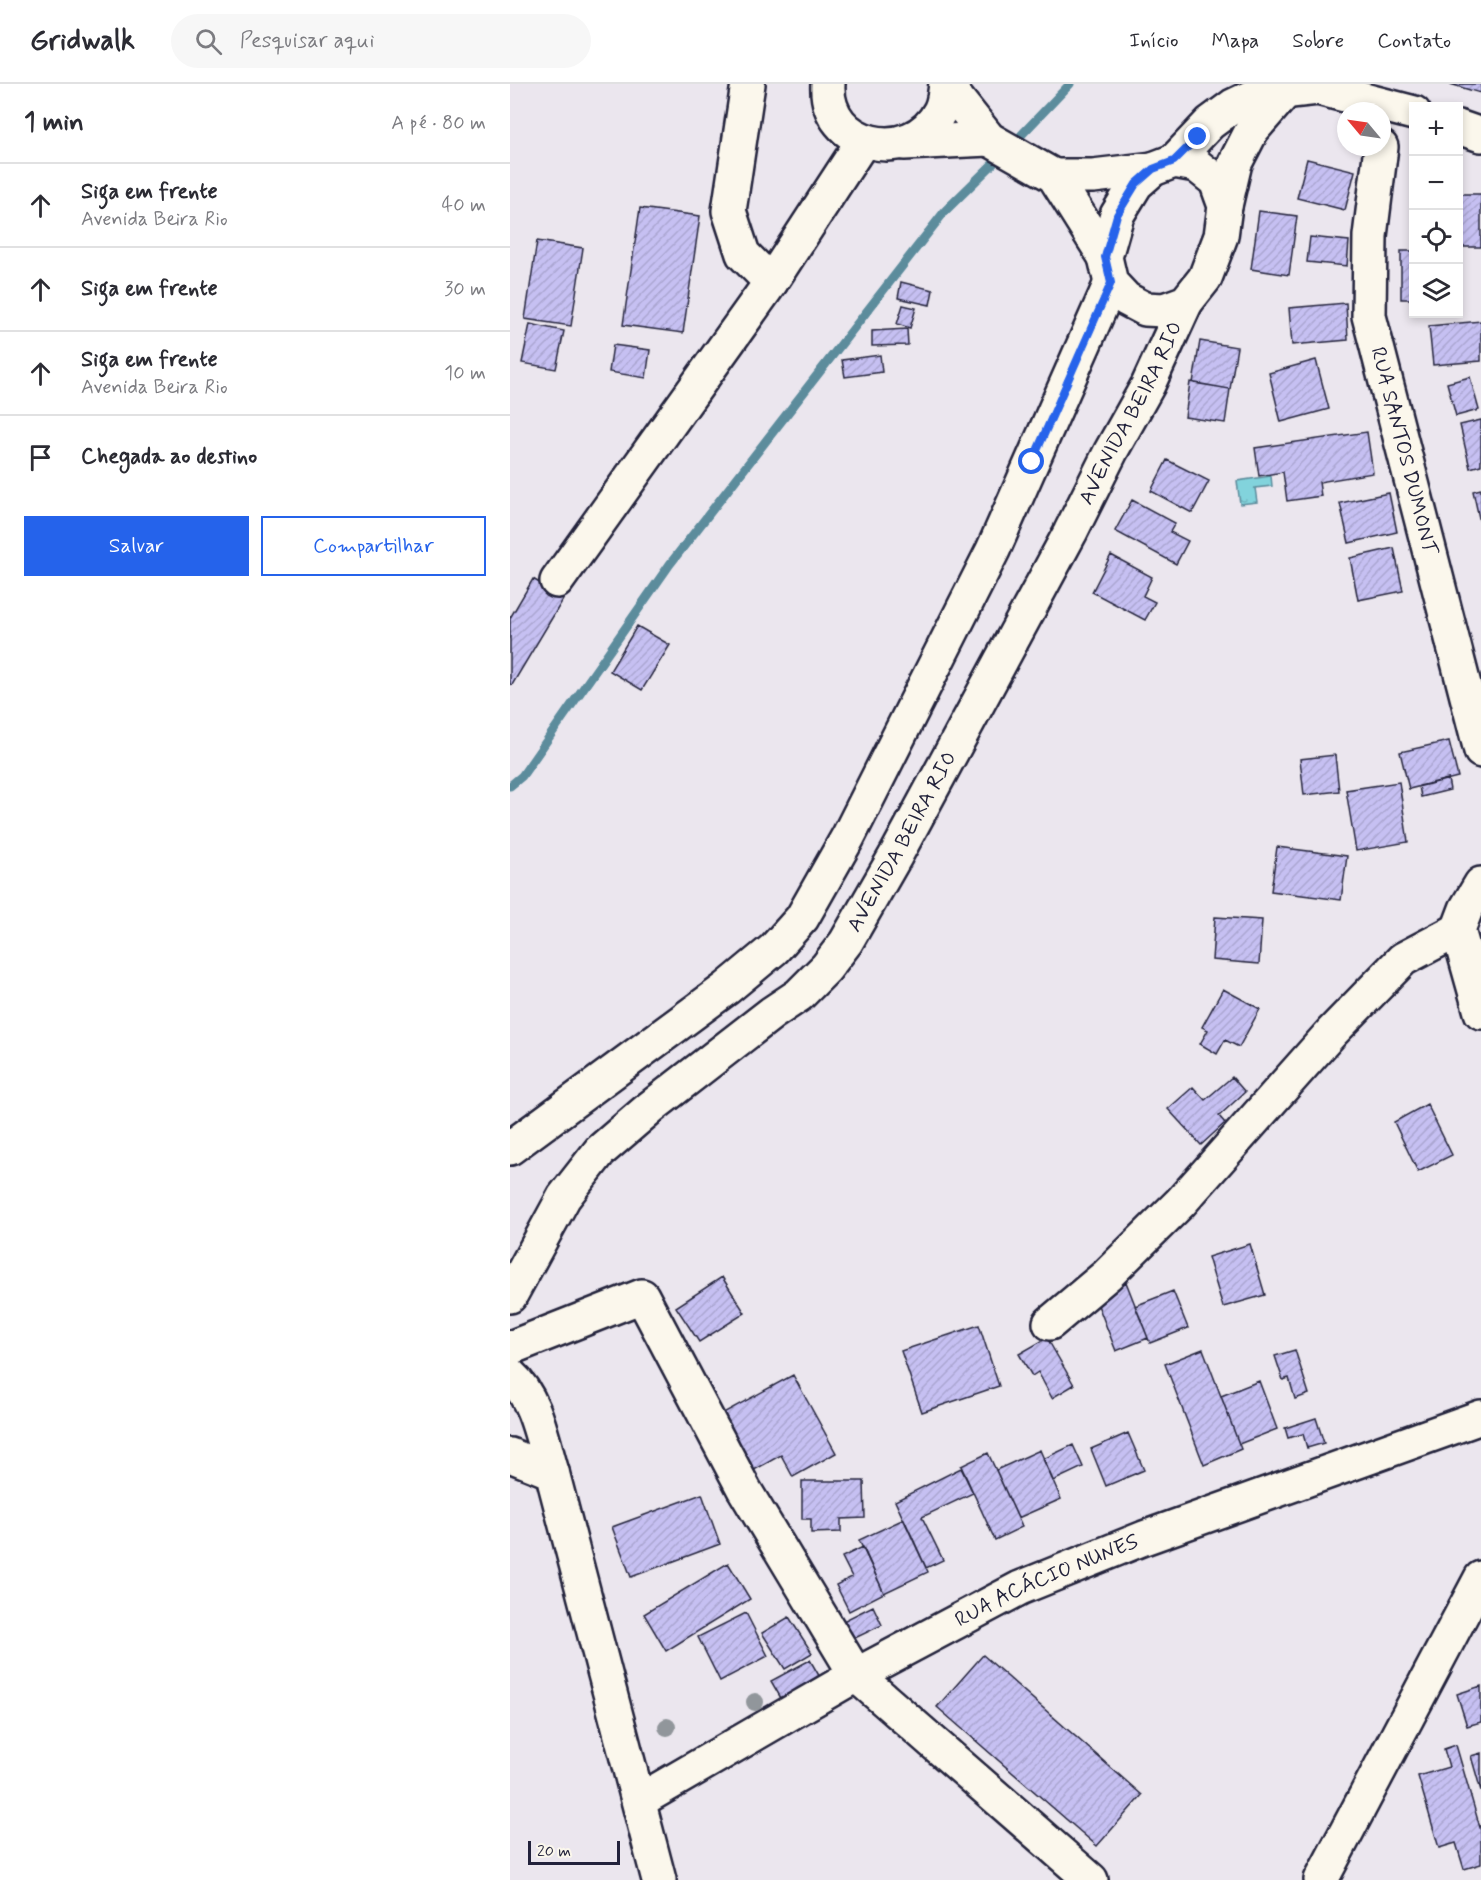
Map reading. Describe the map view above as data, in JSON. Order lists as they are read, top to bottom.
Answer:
{
  "streets": {
    "street": ["AVENIDA BEIRA RIO", "RUA SANTOS DUMONT", "RUA ACÁCIO NUNES"]
  },
  "scale_bar": "20 m",
  "north": "top left",
  "page": {
    "header": "Gridwalk",
    "search": "Pesquisar aqui",
    "nav": [
      "Início",
      "Mapa",
      "Sobre",
      "Contato"
    ],
    "heading": ["1 min", "A pé · 80 m"],
    "map_buttons": ["+", "−"],
    "list": [
      ["Siga em frente", "Avenida Beira Rio", "40 m"],
      ["Siga em frente", "30 m"],
      ["Siga em frente", "Avenida Beira Rio", "10 m"],
      "Chegada ao destino"
    ],
    "buttons": ["Salvar", "Compartilhar"],
    "scale": "20 m"
  }
}
